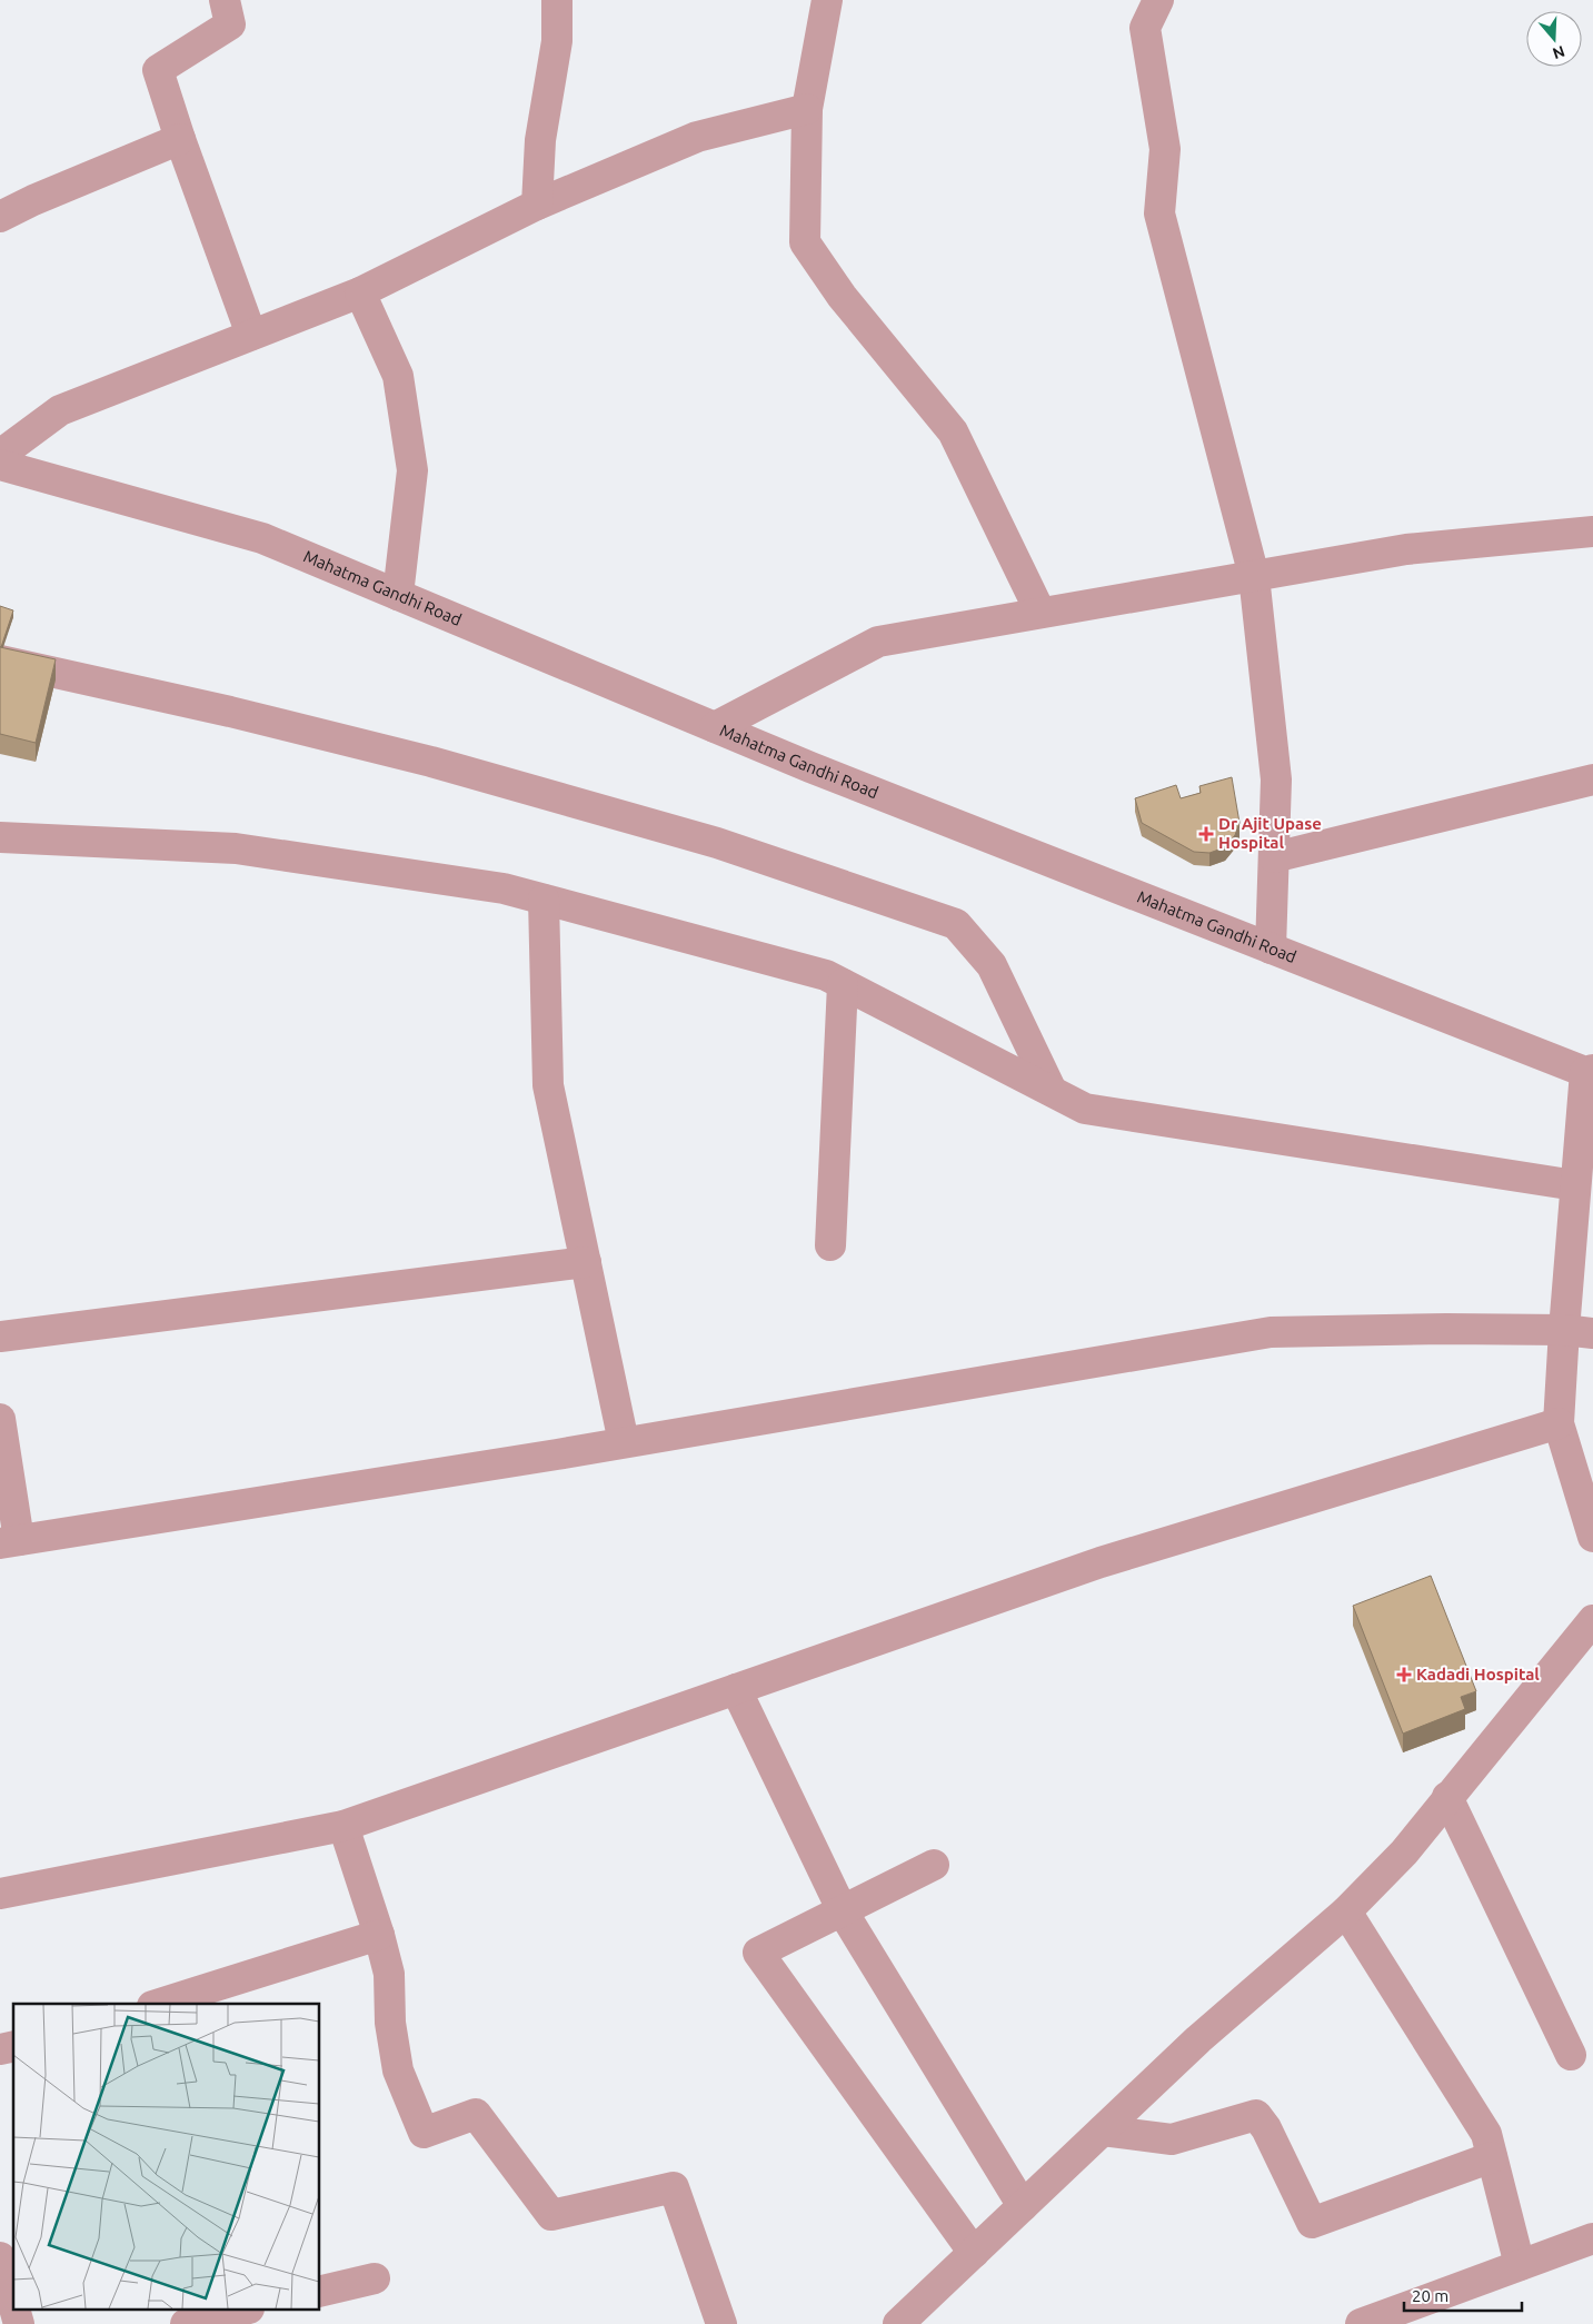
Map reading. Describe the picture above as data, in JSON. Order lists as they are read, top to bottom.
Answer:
{
  "streets": {
    "street": ["Mahatma Gandhi Road"]
  },
  "places": {
    "health": ["Dr Ajit Upase Hospital", "Kadadi Hospital"]
  },
  "scale_bar": "20 m",
  "north": "bottom"
}
